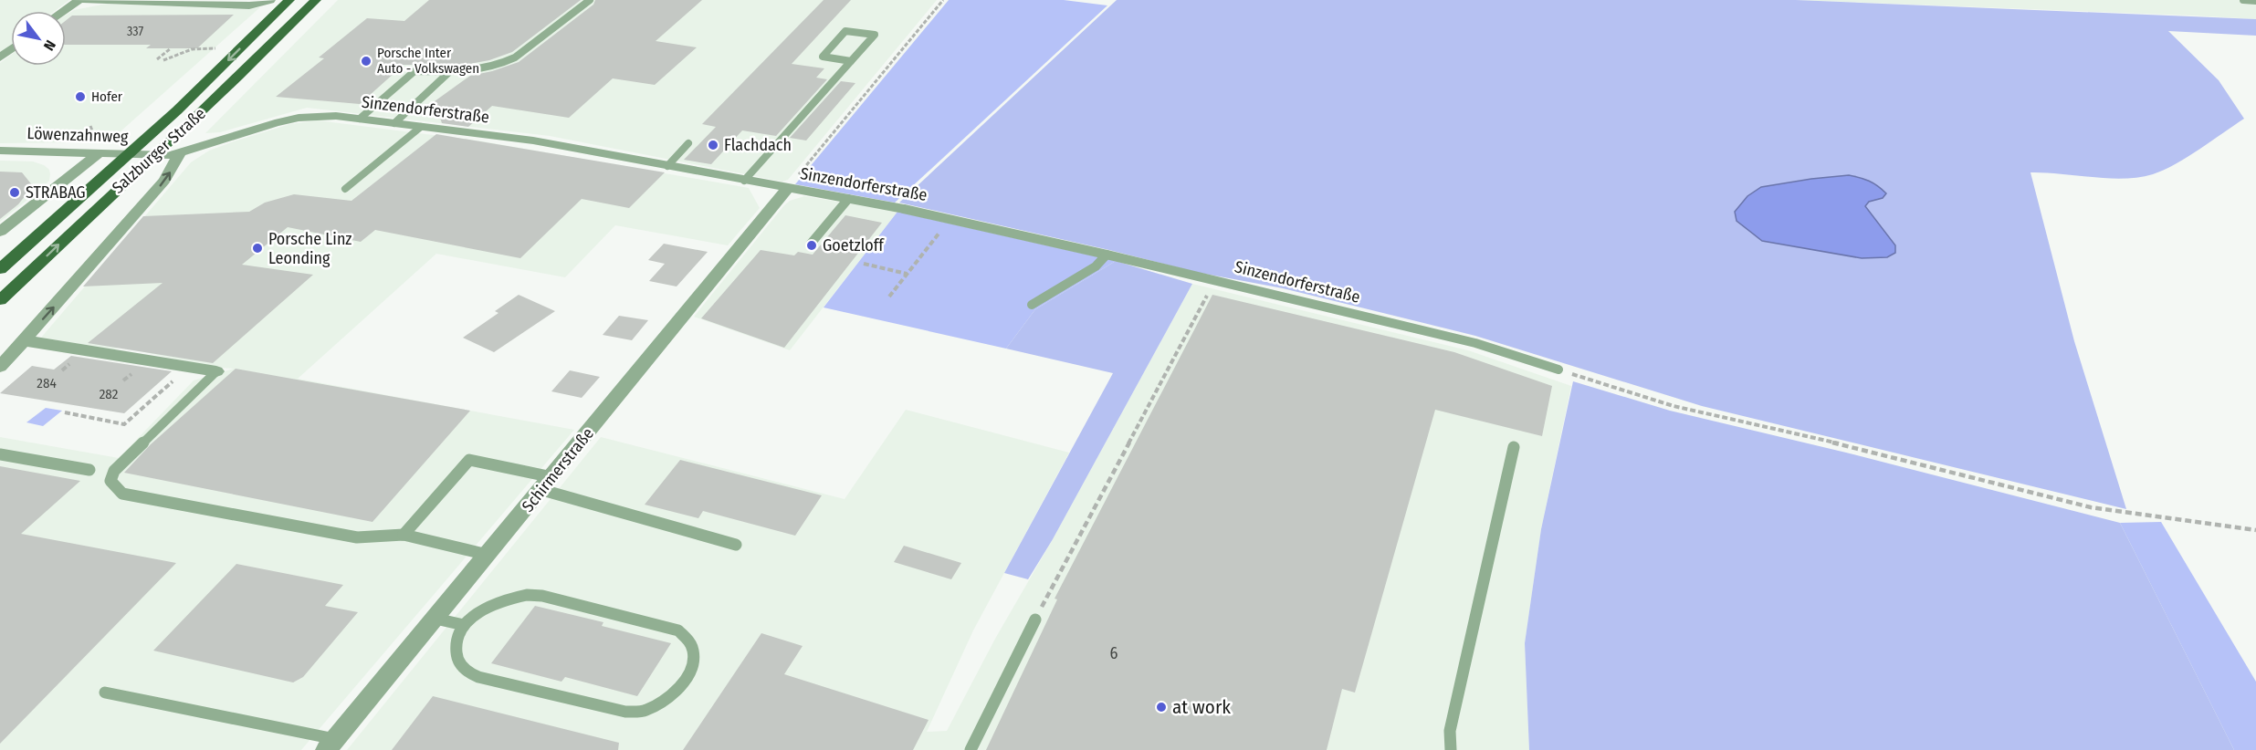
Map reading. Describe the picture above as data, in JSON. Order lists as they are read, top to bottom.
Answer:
{
  "streets": {
    "main road": ["Salzburger Straße"],
    "street": ["Sinzendorferstraße", "Löwenzahnweg", "Schirmerstraße"]
  },
  "crossings": [
    ["Sinzendorferstraße", "Löwenzahnweg"],
    ["Sinzendorferstraße", "Salzburger Straße"],
    ["Sinzendorferstraße", "Schirmerstraße"],
    ["Löwenzahnweg", "Salzburger Straße"]
  ],
  "places": [
    "Porsche Inter Auto - Volkswagen",
    "Hofer",
    "Flachdach",
    "STRABAG",
    "Goetzloff",
    "Porsche Linz Leonding",
    "at work"
  ],
  "house_numbers": [
    "337",
    "284",
    "282",
    "6"
  ],
  "north": "bottom right"
}
